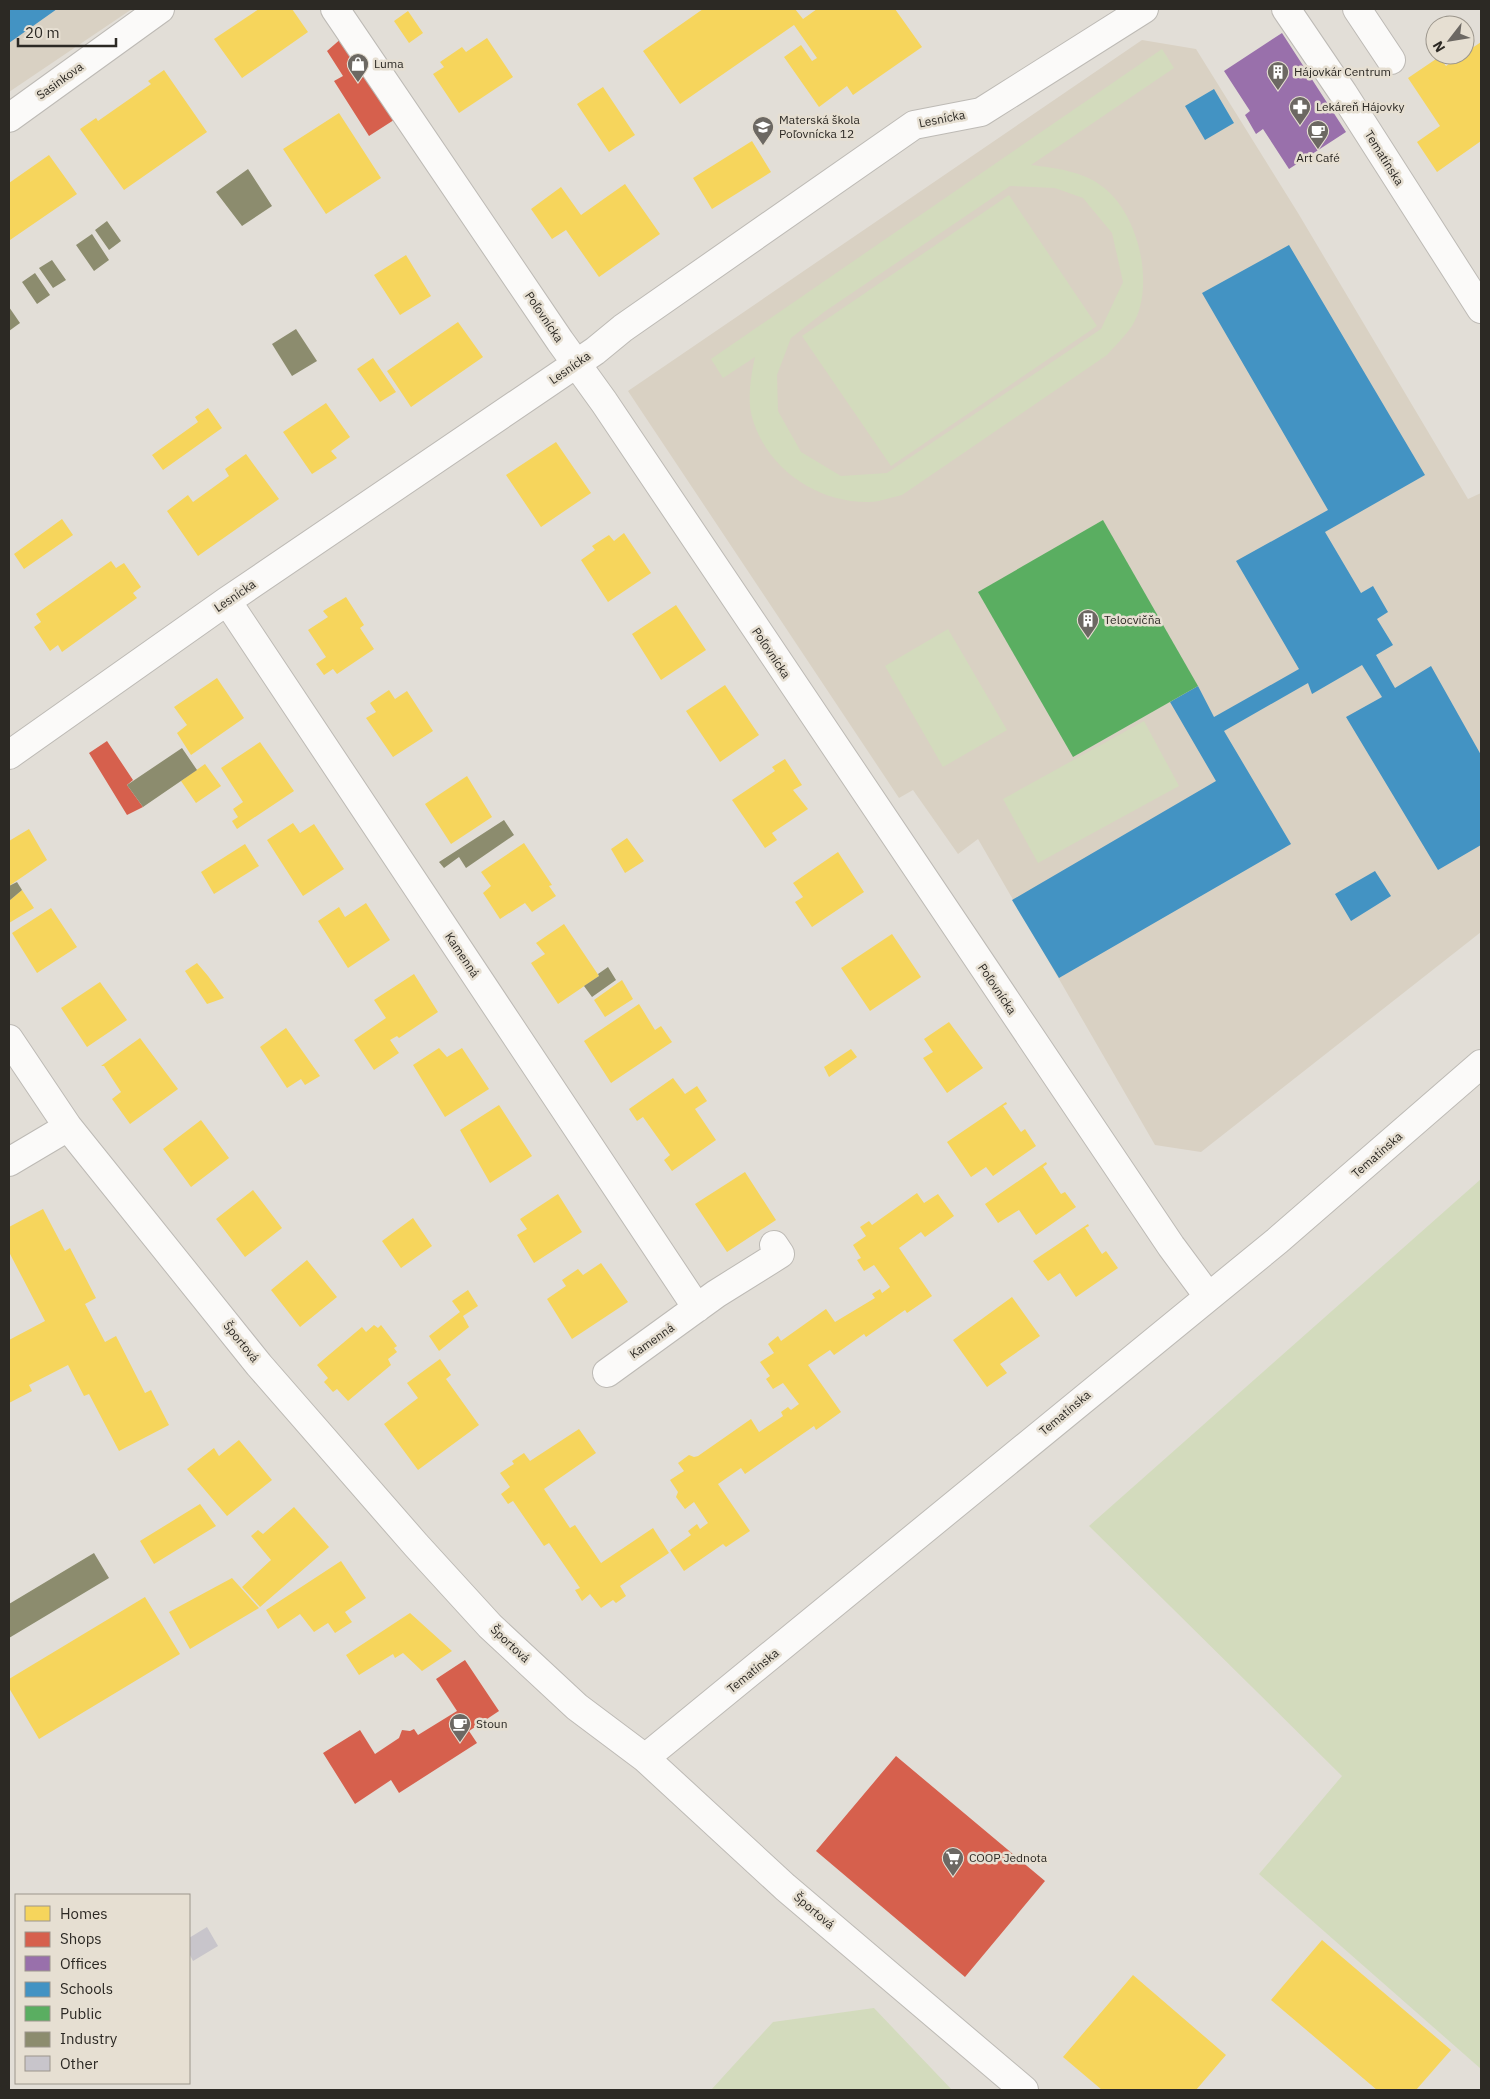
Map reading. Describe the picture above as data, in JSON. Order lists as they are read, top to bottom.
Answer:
{
  "streets": {
    "street": [
      "Sasinkova",
      "Lesnícka",
      "Tematínska",
      "Poľovnícka",
      "Kamenná",
      "Športová"
    ]
  },
  "crossings": [
    ["Lesnícka", "Poľovnícka"],
    ["Lesnícka", "Kamenná"],
    ["Tematínska", "Poľovnícka"],
    ["Tematínska", "Športová"]
  ],
  "places": {
    "shop": ["Luma"],
    "building": ["Hájovkár Centrum", "Telocvičňa"],
    "pharmacy": ["Lekáreň Hájovky"],
    "school or university": ["Materská škola Poľovnícka 12"],
    "cafe": ["Art Café", "Stoun"],
    "supermarket": ["COOP Jednota"]
  },
  "legend": [
    "Homes",
    "Shops",
    "Offices",
    "Schools",
    "Public",
    "Industry",
    "Other"
  ],
  "scale_bar": "20 m",
  "north": "bottom left"
}
